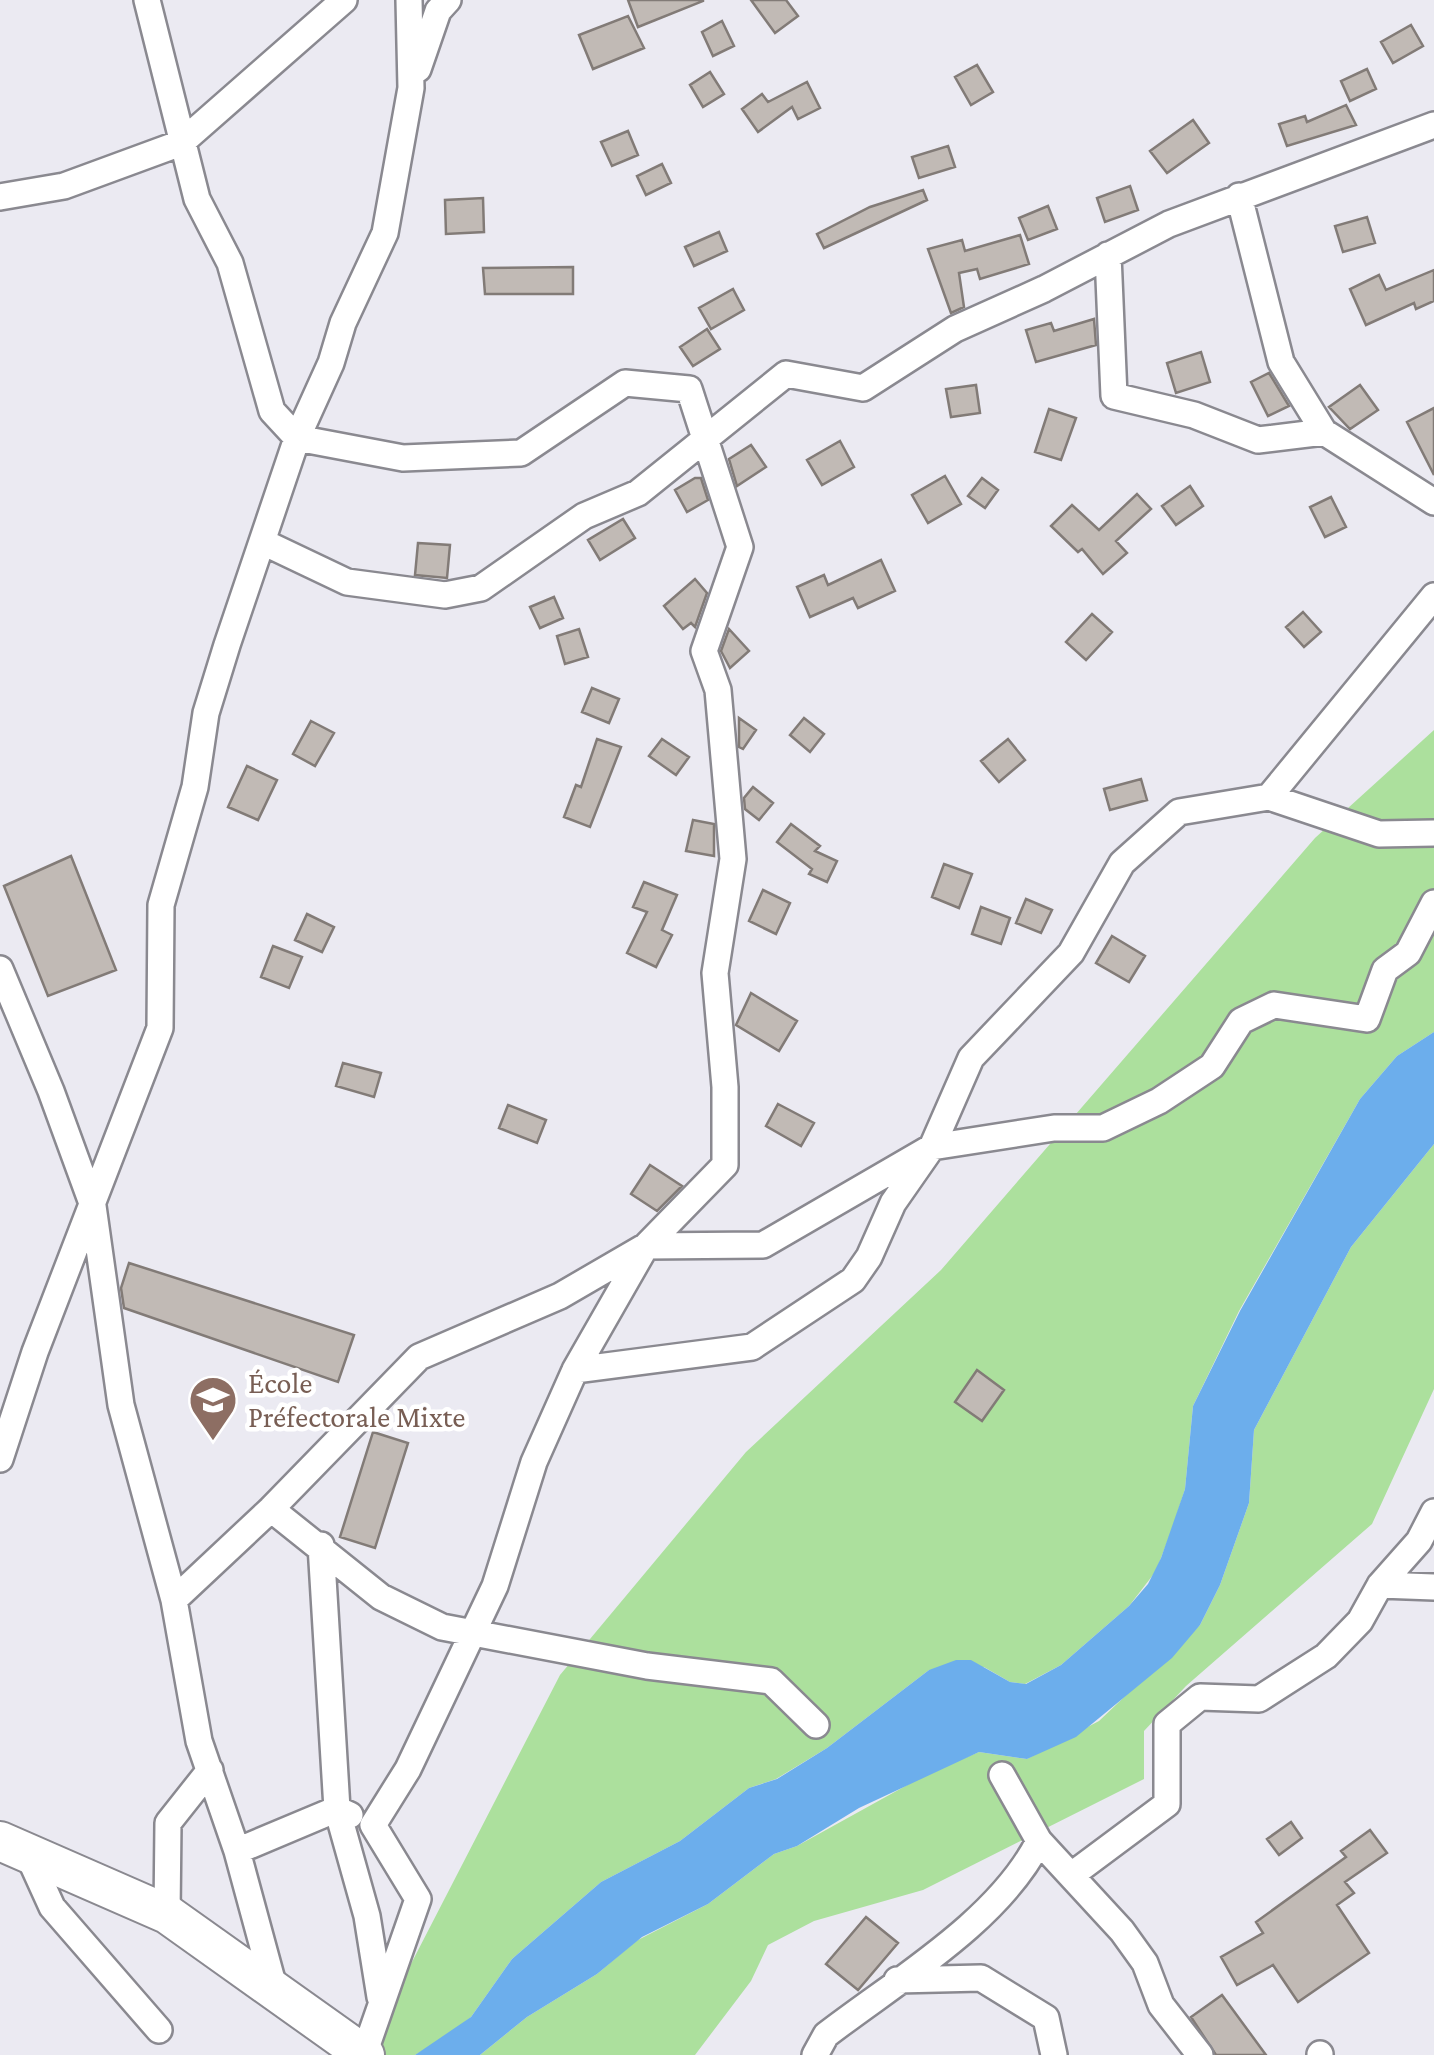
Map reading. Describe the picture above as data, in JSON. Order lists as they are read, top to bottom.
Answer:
{
  "places": {
    "school or university": ["École Préfectorale Mixte"]
  }
}
